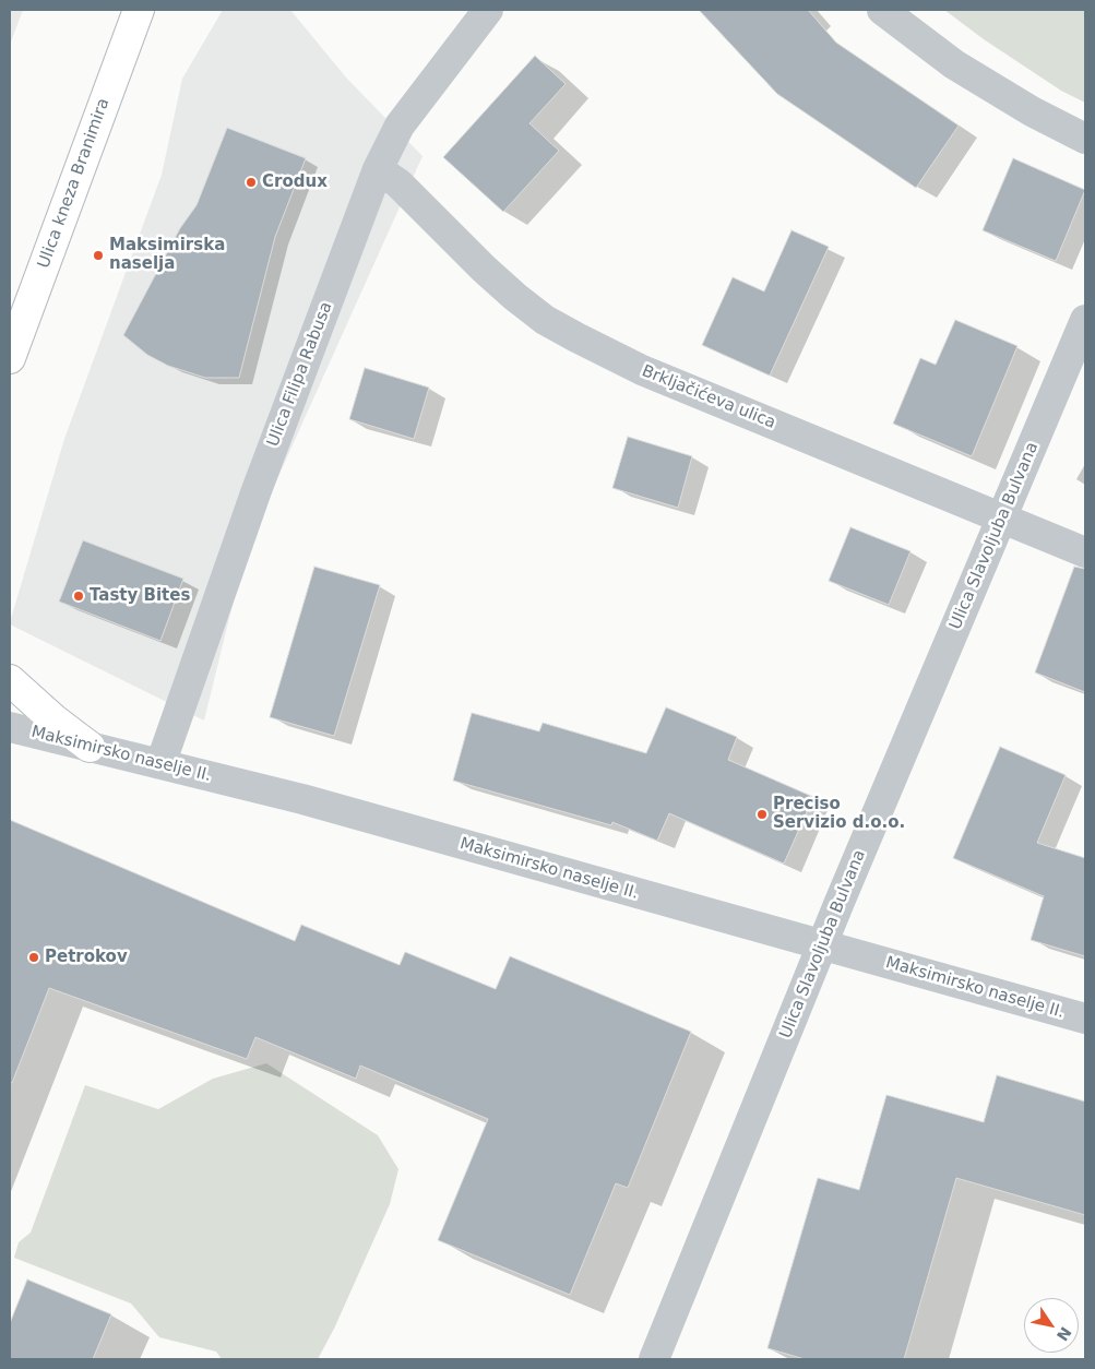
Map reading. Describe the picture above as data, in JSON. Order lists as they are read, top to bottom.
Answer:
{
  "streets": {
    "main road": ["Ulica kneza Branimira"],
    "street": [
      "Ulica Filipa Rabusa",
      "Brkljačićeva ulica",
      "Ulica Slavoljuba Bulvana",
      "Maksimirsko naselje II."
    ]
  },
  "crossings": [
    ["Ulica Filipa Rabusa", "Brkljačićeva ulica"],
    ["Ulica Filipa Rabusa", "Maksimirsko naselje II."],
    ["Brkljačićeva ulica", "Ulica Slavoljuba Bulvana"],
    ["Ulica Slavoljuba Bulvana", "Maksimirsko naselje II."]
  ],
  "places": [
    "Crodux",
    "Maksimirska naselja",
    "Tasty Bites",
    "Preciso Servizio d.o.o.",
    "Petrokov"
  ],
  "north": "bottom right"
}
